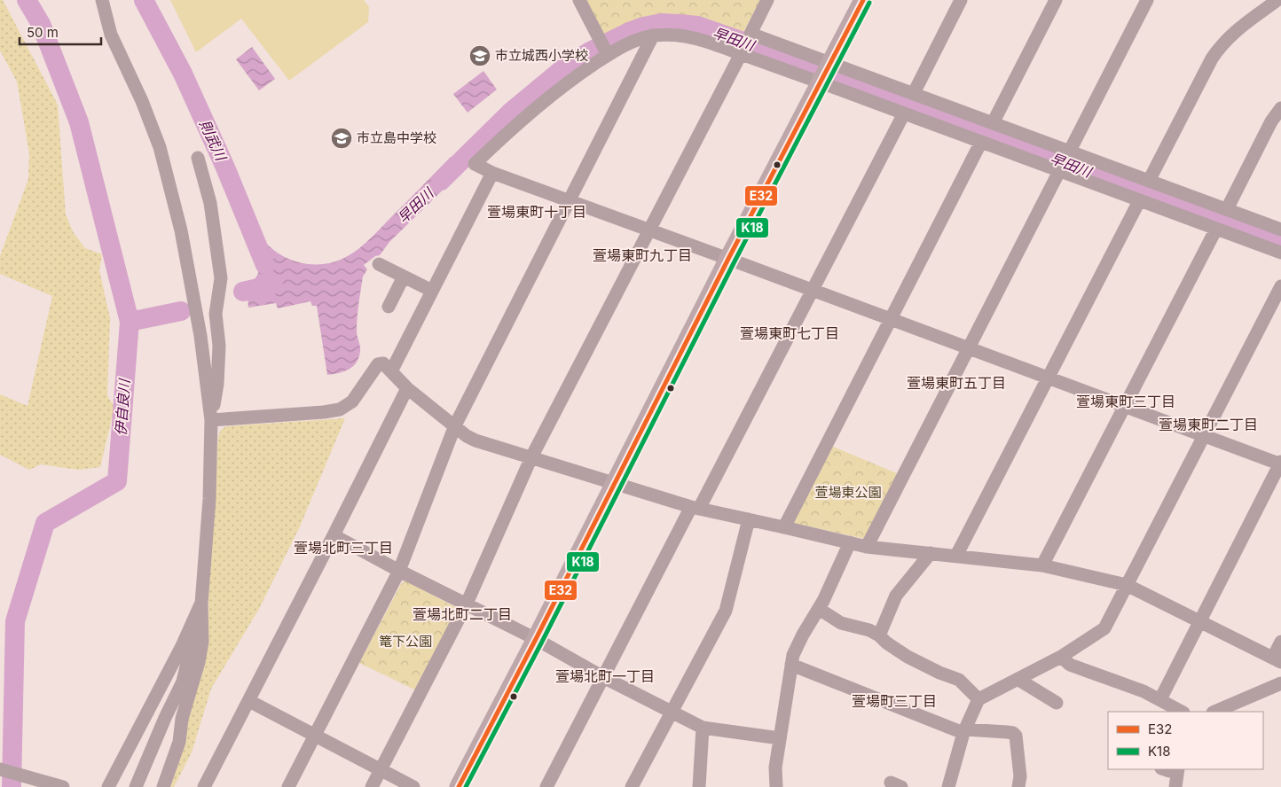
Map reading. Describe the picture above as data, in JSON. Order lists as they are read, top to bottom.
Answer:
{
  "districts": [
    "萱場東町十丁目",
    "萱場東町九丁目",
    "萱場東町七丁目",
    "萱場東町五丁目",
    "萱場東町三丁目",
    "萱場東町二丁目",
    "萱場北町三丁目",
    "萱場北町二丁目",
    "萱場北町一丁目",
    "萱場町三丁目"
  ],
  "water": ["早田川", "則武川", "伊自良川"],
  "parks": ["萱場東公園", "篭下公園"],
  "places": {
    "school or university": ["市立城西小学校", "市立島中学校"]
  },
  "lines": ["transit line E32", "transit line K18"],
  "legend": ["E32", "K18"],
  "scale_bar": "50 m"
}
